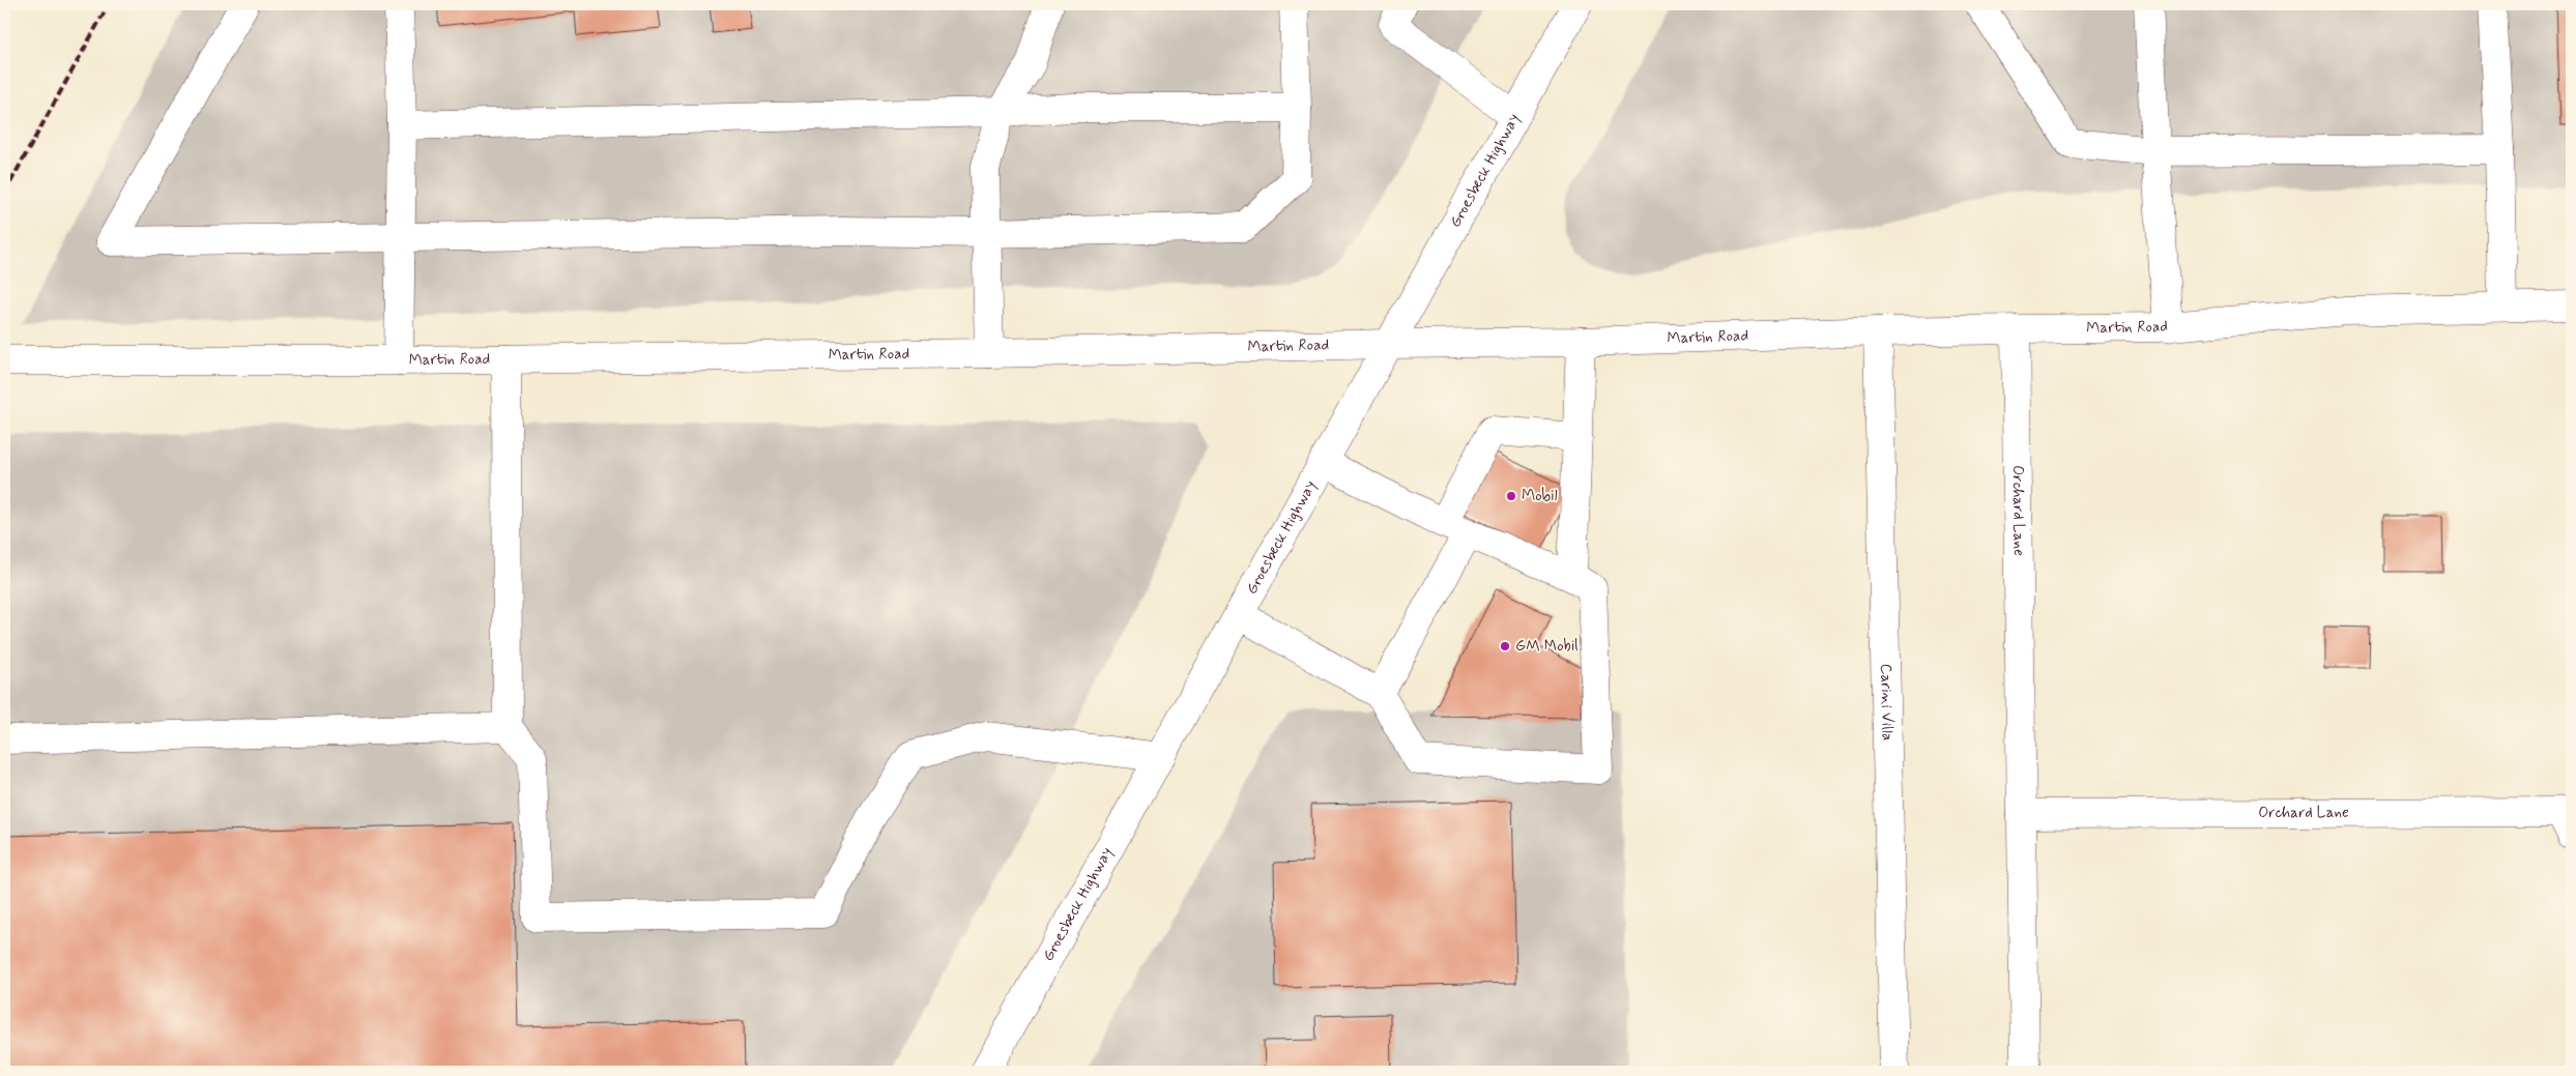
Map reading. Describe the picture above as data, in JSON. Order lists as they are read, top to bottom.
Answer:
{
  "streets": {
    "street": [
      "Groesbeck Highway",
      "Martin Road",
      "Orchard Lane",
      "Carini Villa"
    ]
  },
  "crossings": [
    ["Groesbeck Highway", "Martin Road"],
    ["Martin Road", "Orchard Lane"],
    ["Martin Road", "Carini Villa"]
  ],
  "places": ["Mobil", "GM Mobil"]
}
